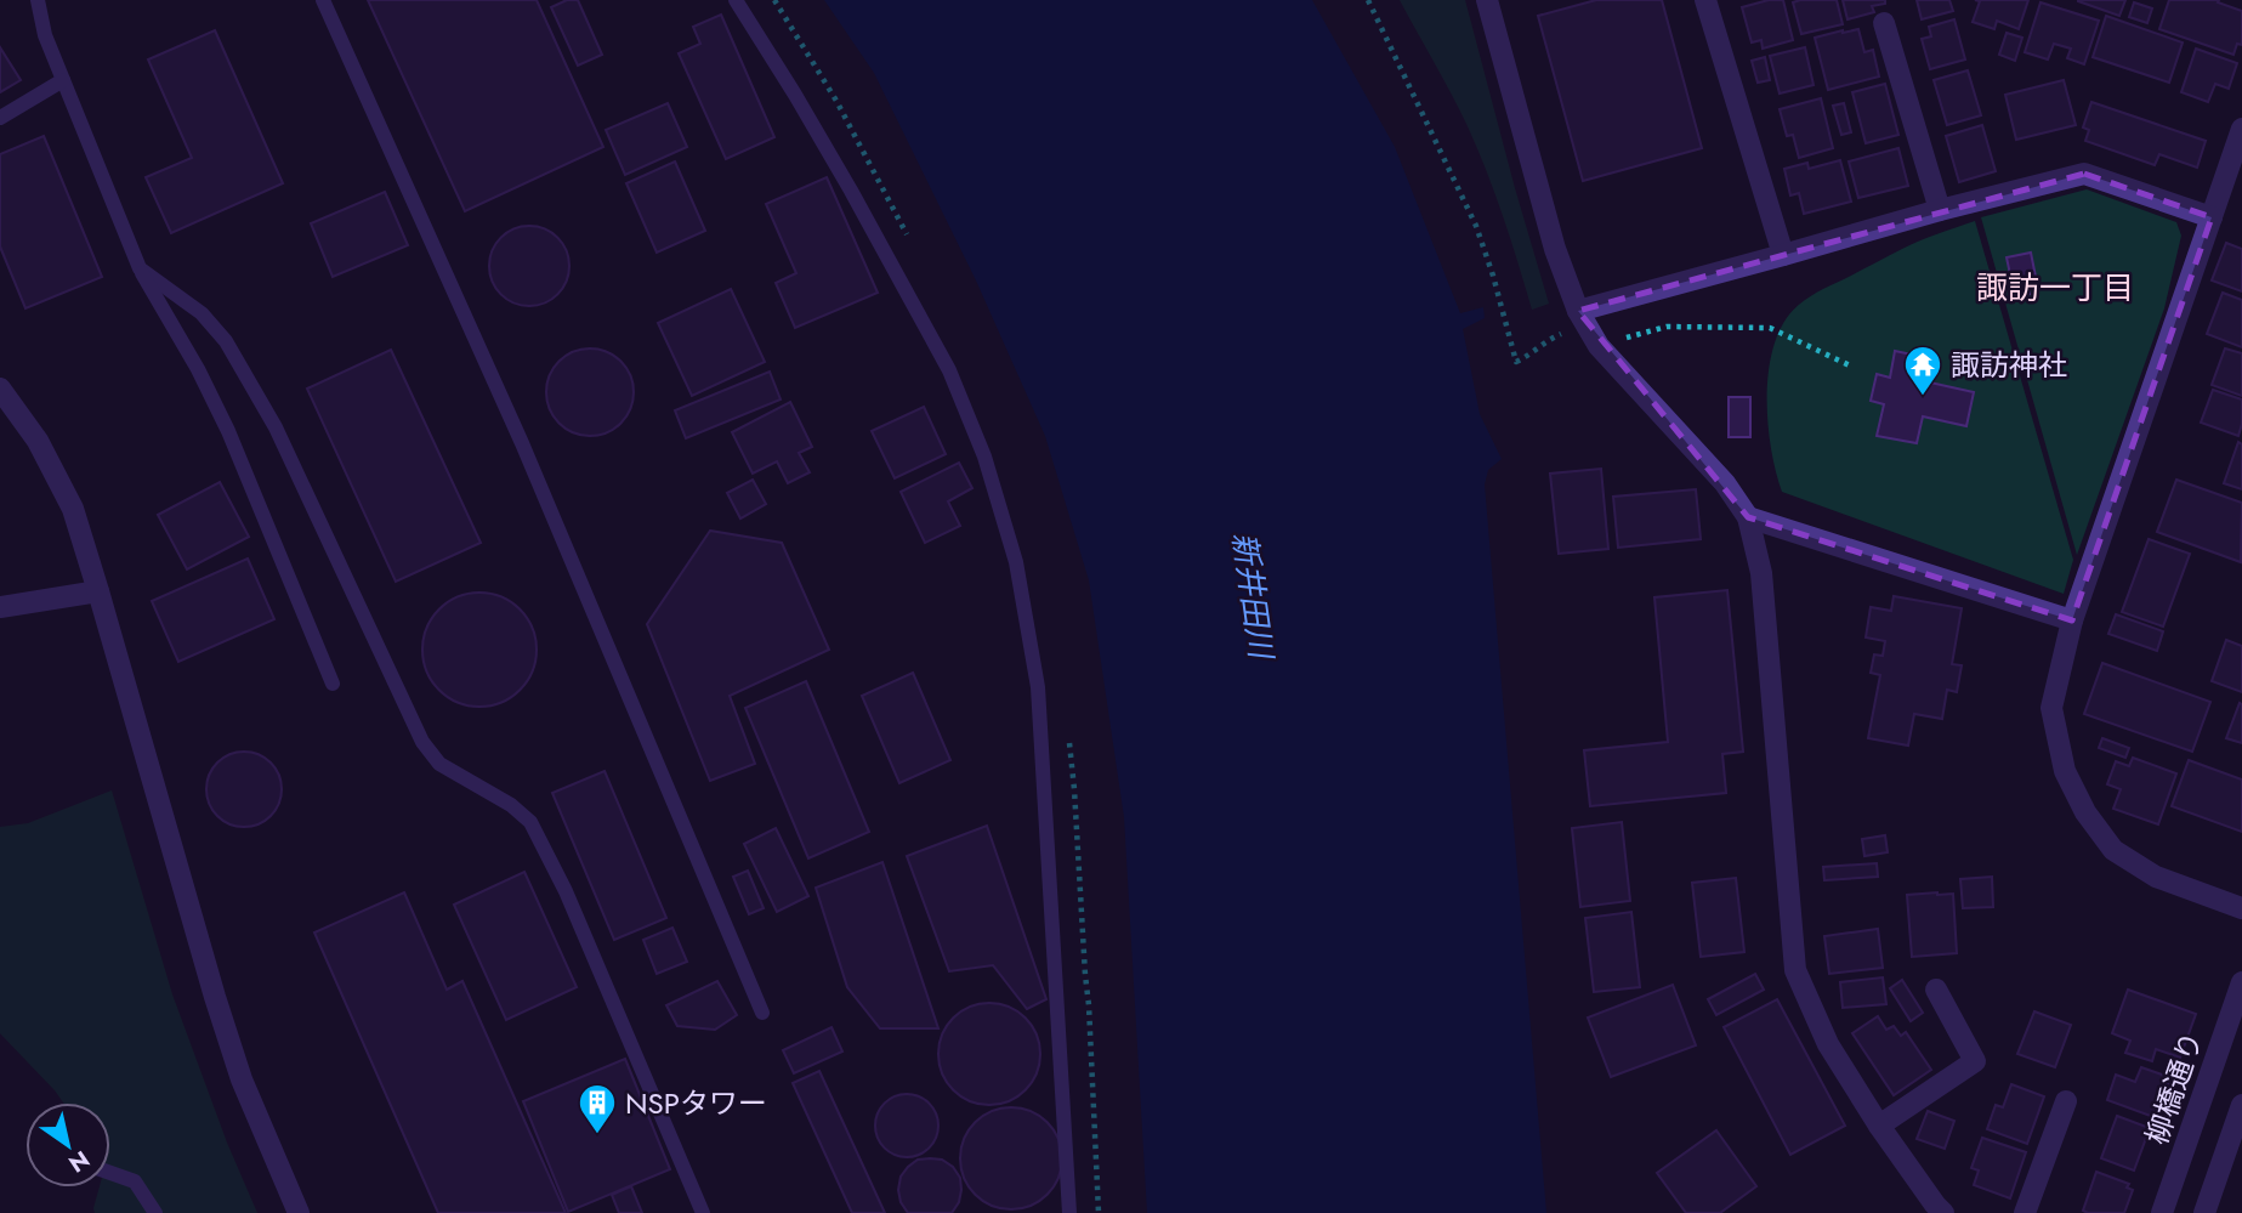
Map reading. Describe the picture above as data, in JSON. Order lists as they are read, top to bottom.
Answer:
{
  "streets": {
    "street": ["柳橋通り"]
  },
  "districts": ["諏訪一丁目"],
  "water": ["新井田川"],
  "places": {
    "temple": ["諏訪神社"],
    "building": ["NSPタワー"]
  },
  "north": "bottom right"
}
